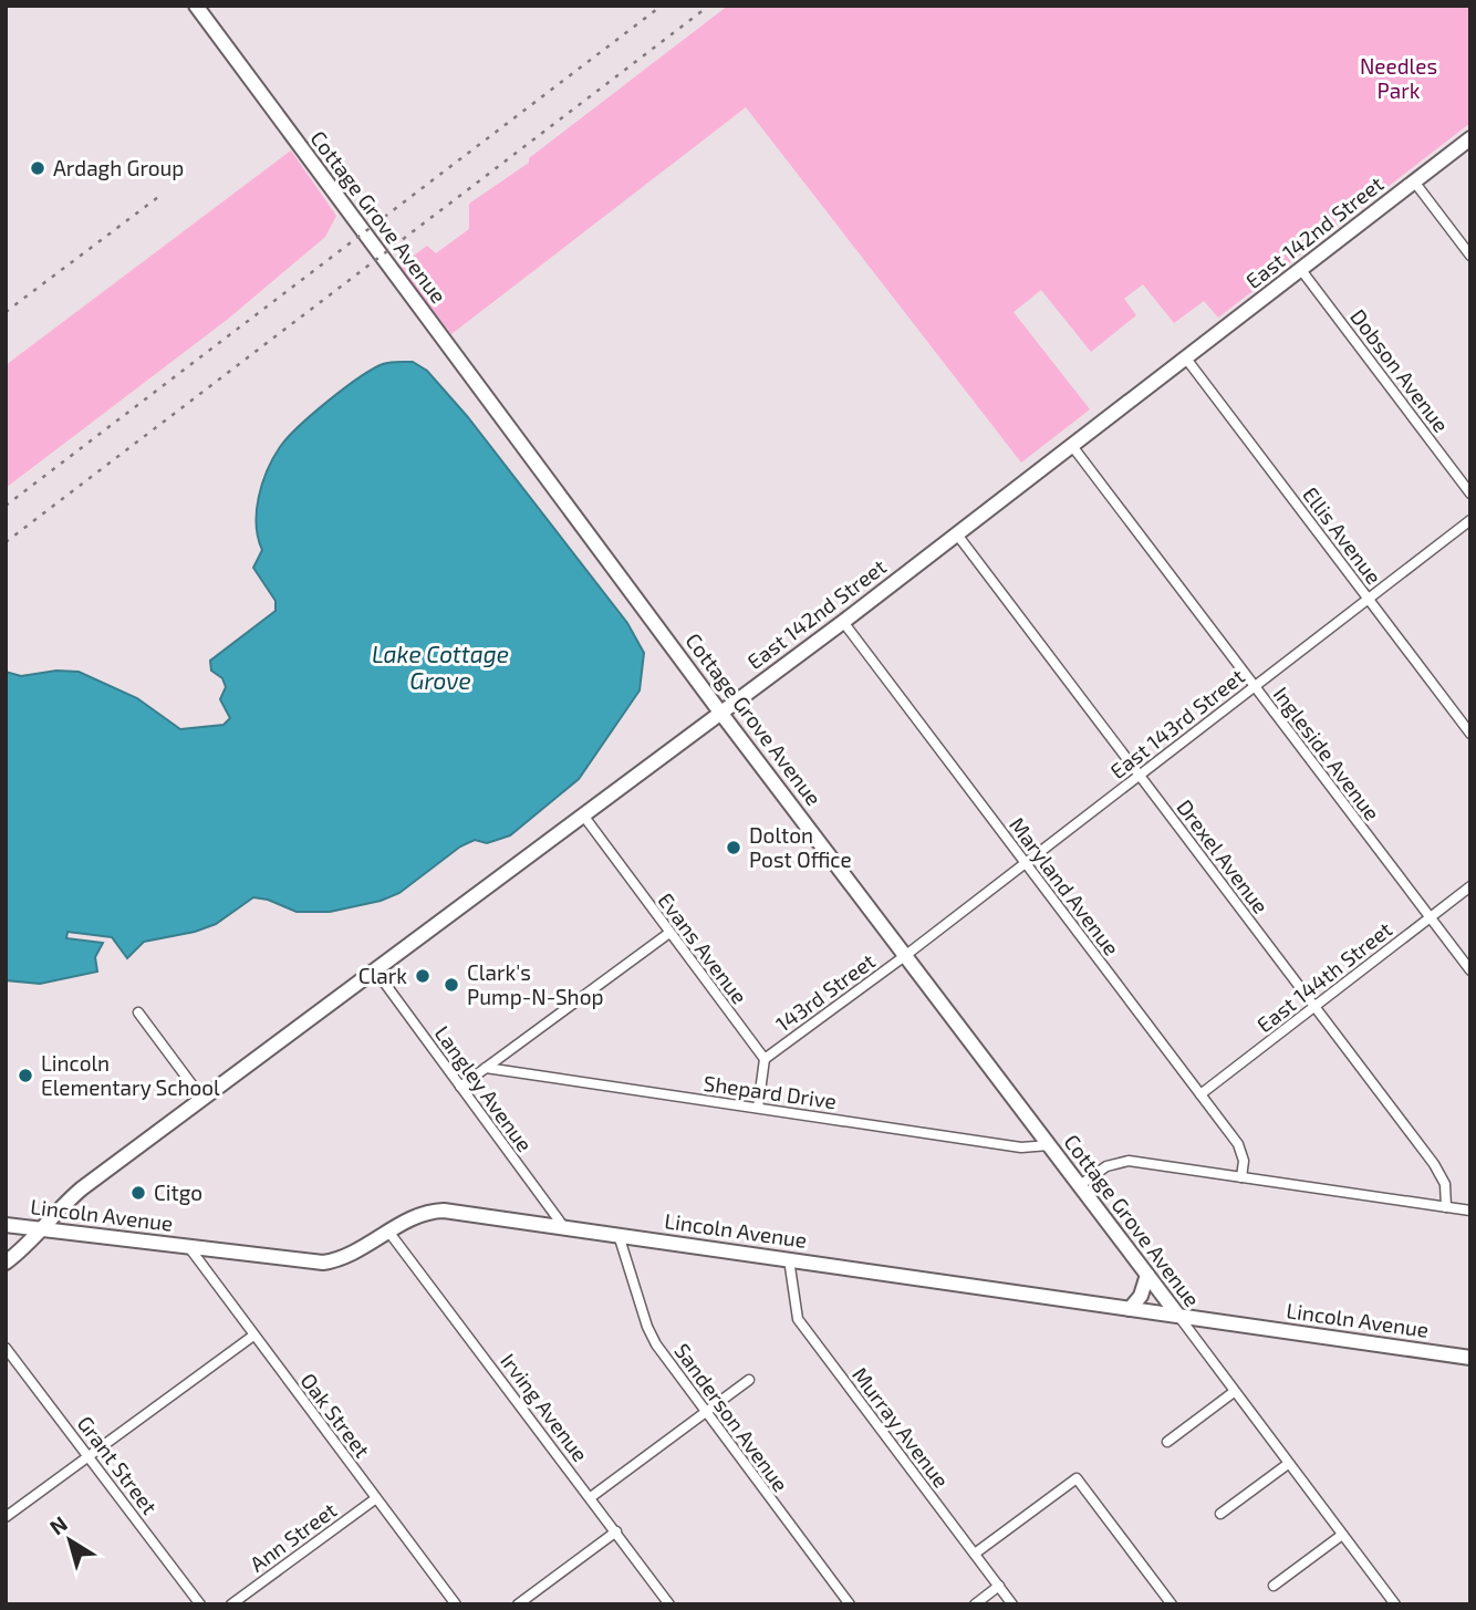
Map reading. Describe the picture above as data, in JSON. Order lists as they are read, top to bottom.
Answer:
{
  "streets": {
    "street": [
      "Cottage Grove Avenue",
      "East 142nd Street",
      "Dobson Avenue",
      "Ellis Avenue",
      "East 143rd Street",
      "Ingleside Avenue",
      "Drexel Avenue",
      "Maryland Avenue",
      "Evans Avenue",
      "East 144th Street",
      "143rd Street",
      "Langley Avenue",
      "Shepard Drive",
      "Lincoln Avenue",
      "Irving Avenue",
      "Oak Street",
      "Sanderson Avenue",
      "Murray Avenue",
      "Grant Street",
      "Ann Street"
    ]
  },
  "crossings": [
    ["Cottage Grove Avenue", "East 142nd Street"],
    ["Cottage Grove Avenue", "East 143rd Street"],
    ["Cottage Grove Avenue", "143rd Street"],
    ["Cottage Grove Avenue", "Shepard Drive"],
    ["Cottage Grove Avenue", "Lincoln Avenue"],
    ["East 142nd Street", "Dobson Avenue"],
    ["East 142nd Street", "Ellis Avenue"],
    ["East 142nd Street", "Ingleside Avenue"],
    ["East 142nd Street", "Drexel Avenue"],
    ["East 142nd Street", "Maryland Avenue"],
    ["East 142nd Street", "Evans Avenue"],
    ["East 142nd Street", "Langley Avenue"],
    ["East 142nd Street", "Lincoln Avenue"],
    ["Ellis Avenue", "East 143rd Street"],
    ["East 143rd Street", "Ingleside Avenue"],
    ["East 143rd Street", "Drexel Avenue"],
    ["East 143rd Street", "Maryland Avenue"],
    ["East 143rd Street", "143rd Street"],
    ["Ingleside Avenue", "East 144th Street"],
    ["Drexel Avenue", "East 144th Street"],
    ["Maryland Avenue", "East 144th Street"],
    ["Evans Avenue", "143rd Street"],
    ["Langley Avenue", "Lincoln Avenue"],
    ["Lincoln Avenue", "Irving Avenue"],
    ["Lincoln Avenue", "Oak Street"],
    ["Lincoln Avenue", "Sanderson Avenue"],
    ["Lincoln Avenue", "Murray Avenue"],
    ["Oak Street", "Ann Street"]
  ],
  "water": ["Lake Cottage Grove"],
  "parks": ["Needles Park"],
  "places": [
    "Ardagh Group",
    "Dolton Post Office",
    "Clark",
    "Clark's Pump-N-Shop",
    "Lincoln Elementary School",
    "Citgo"
  ],
  "north": "top left"
}
